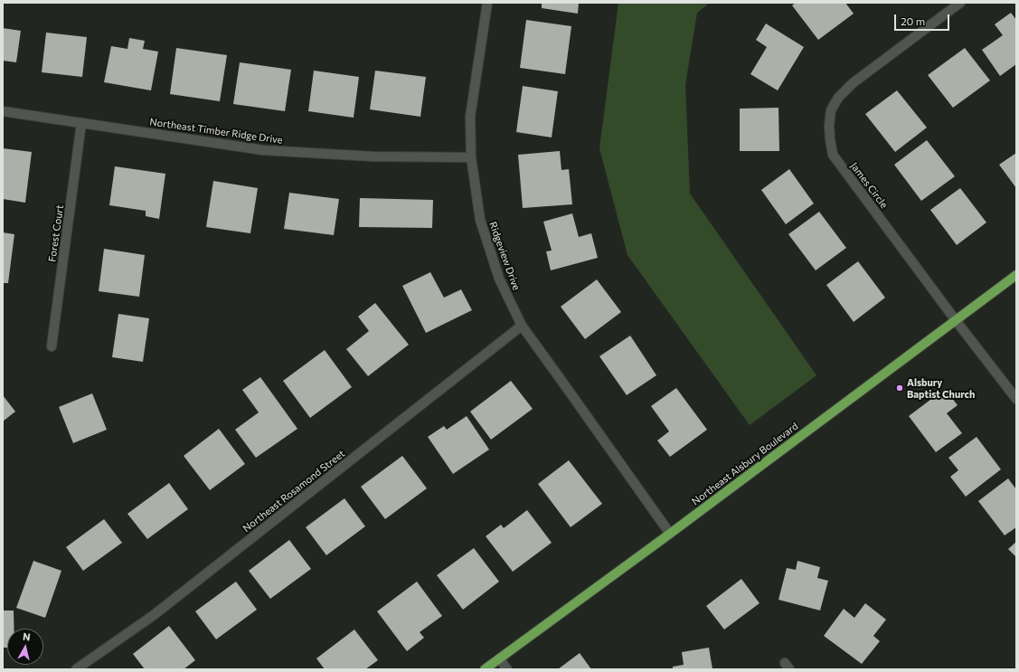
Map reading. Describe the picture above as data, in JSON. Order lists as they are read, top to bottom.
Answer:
{
  "streets": {
    "main road": ["Northeast Alsbury Boulevard"],
    "street": [
      "Northeast Timber Ridge Drive",
      "James Circle",
      "Forest Court",
      "Ridgeview Drive",
      "Northeast Rosamond Street"
    ]
  },
  "crossings": [
    ["Northeast Timber Ridge Drive", "Forest Court"],
    ["Northeast Timber Ridge Drive", "Ridgeview Drive"],
    ["James Circle", "Northeast Alsbury Boulevard"],
    ["Ridgeview Drive", "Northeast Alsbury Boulevard"],
    ["Ridgeview Drive", "Northeast Rosamond Street"]
  ],
  "places": ["Alsbury Baptist Church"],
  "scale_bar": "20 m",
  "north": "top"
}
